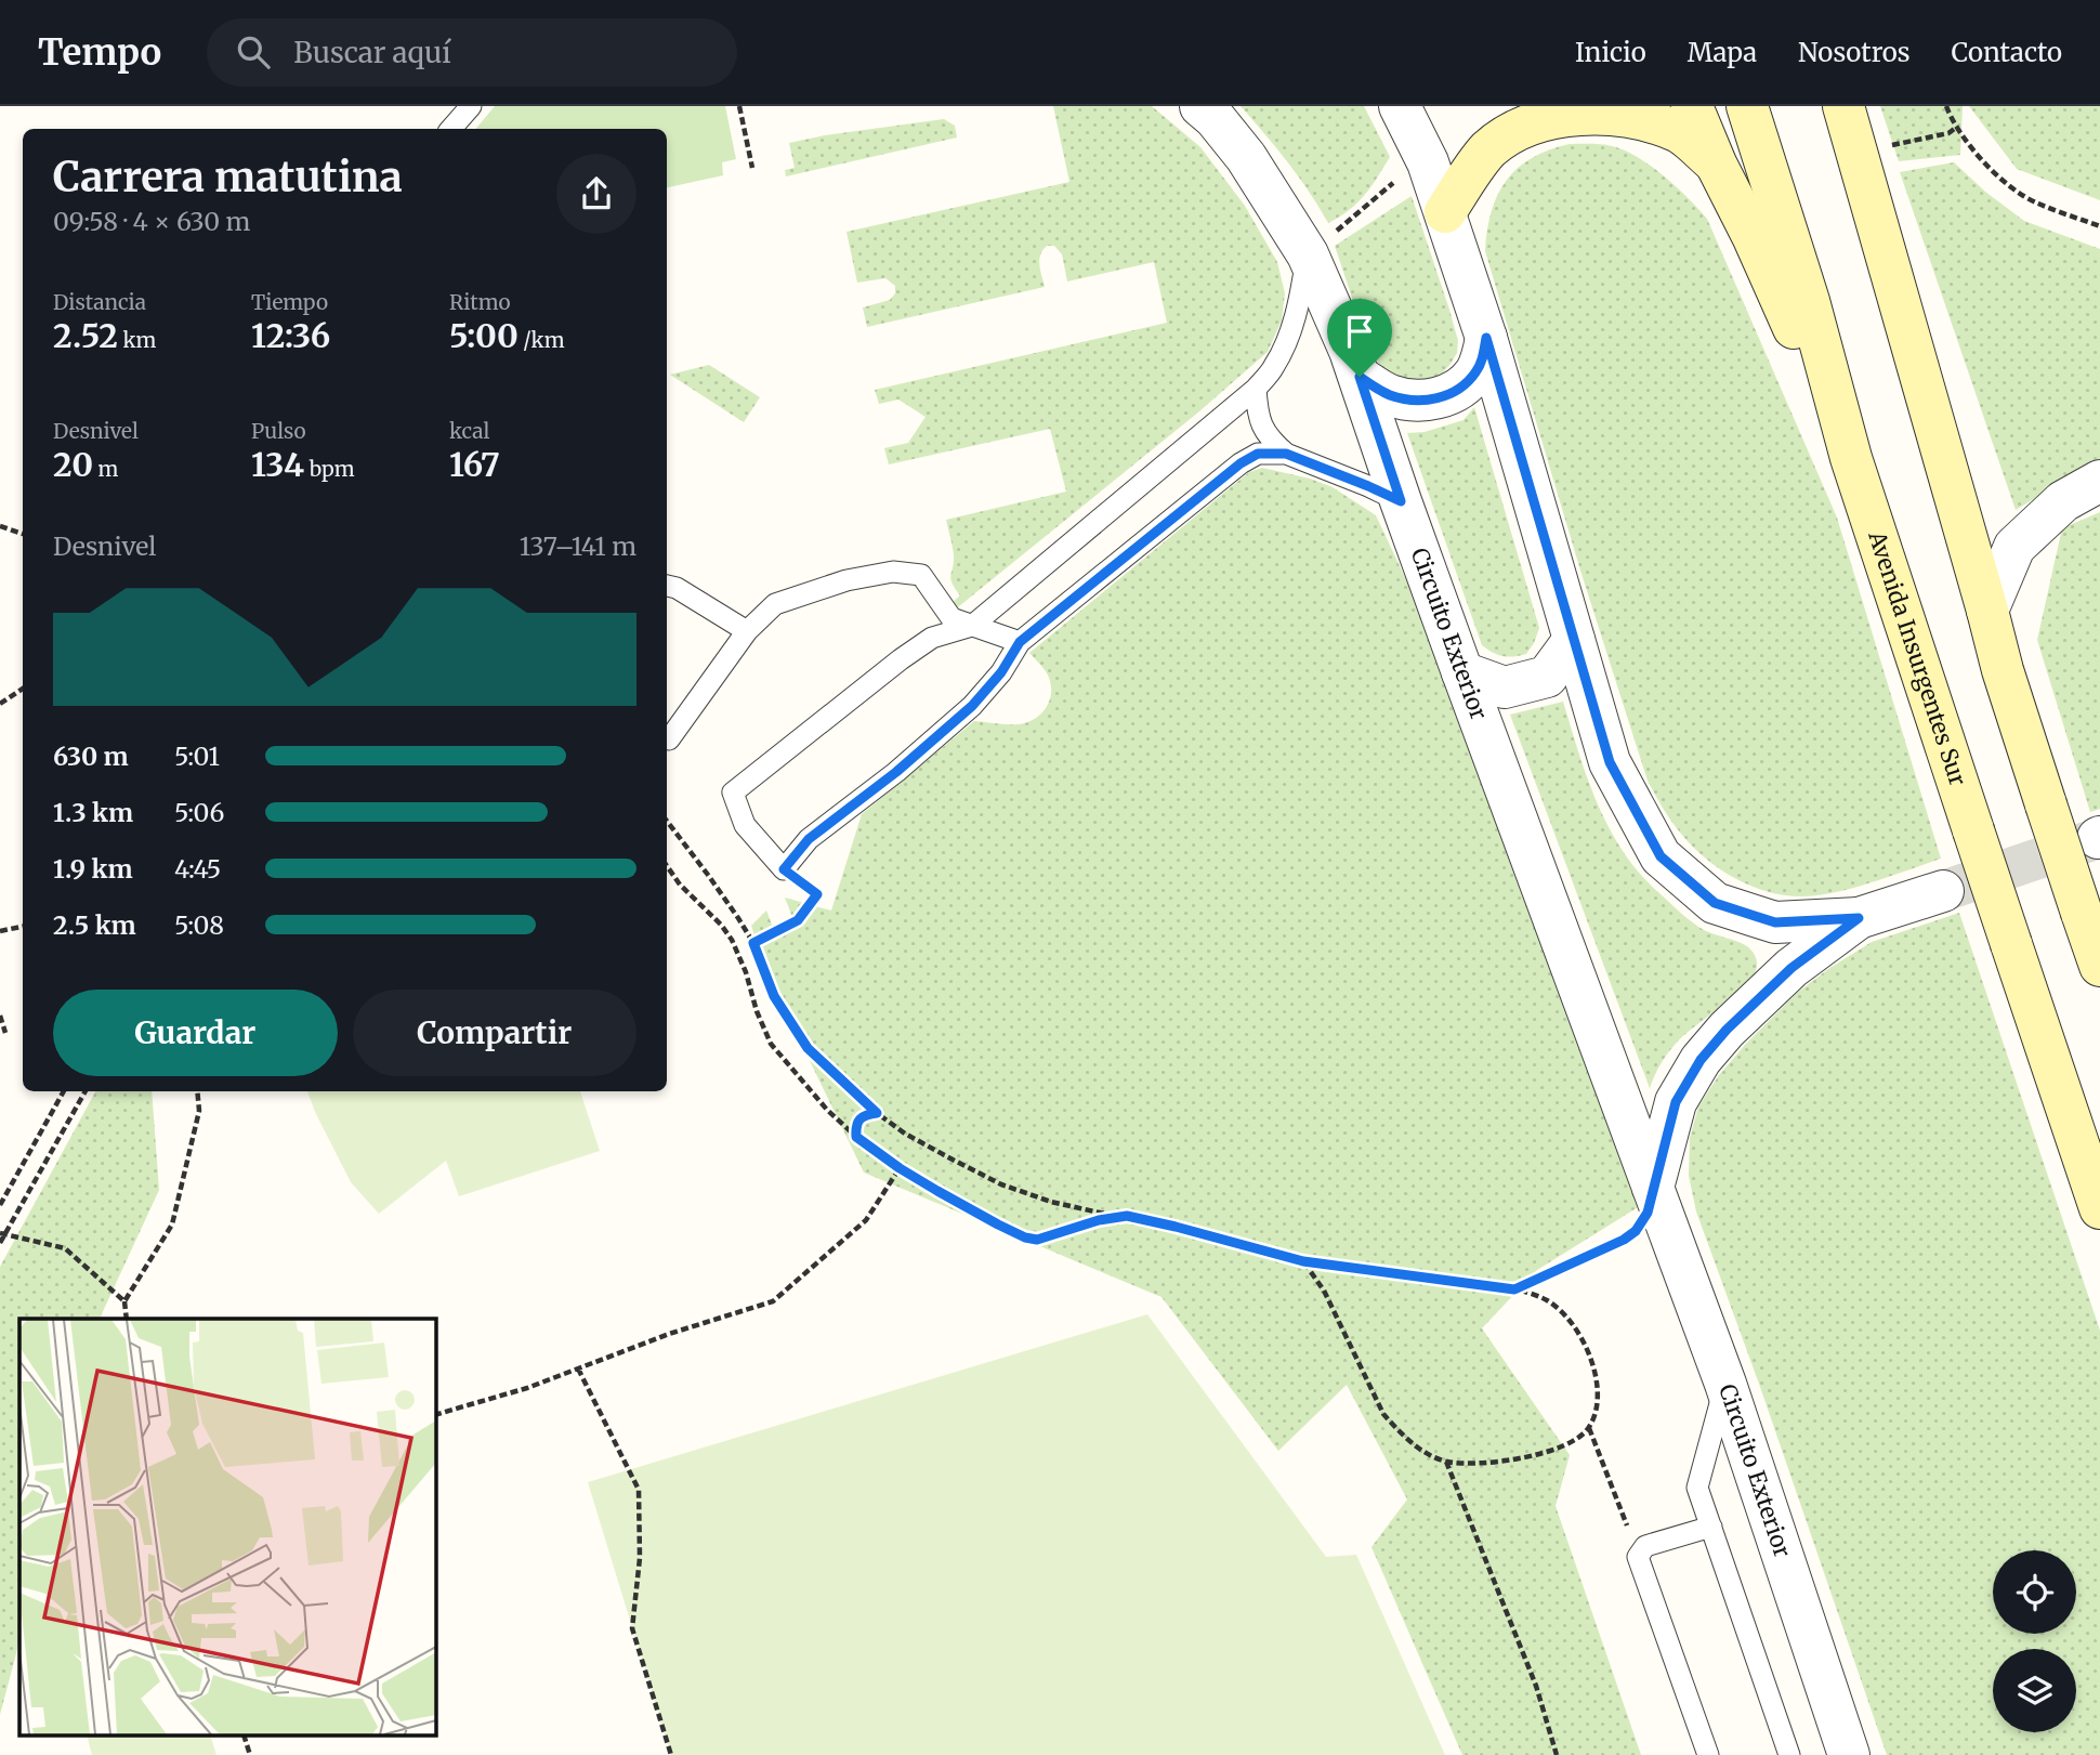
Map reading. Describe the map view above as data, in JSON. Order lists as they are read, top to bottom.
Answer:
{
  "streets": {
    "main road": ["Avenida Insurgentes Sur"],
    "street": ["Circuito Exterior"]
  },
  "page": {
    "header": "Tempo",
    "search": "Buscar aquí",
    "nav": [
      "Inicio",
      "Mapa",
      "Nosotros",
      "Contacto"
    ],
    "heading": ["Carrera matutina", "09:58 · 4 × 630 m"],
    "stats": [
      ["Distancia", "2.52 km"],
      ["Tiempo", "12:36"],
      ["Ritmo", "5:00 /km"],
      ["Desnivel", "20 m"],
      ["Pulso", "134 bpm"],
      ["kcal", "167"]
    ],
    "chart": ["Desnivel", "137–141 m"],
    "list": [
      {
        "name": "630 m",
        "note": "5:01"
      },
      {
        "name": "1.3 km",
        "note": "5:06"
      },
      {
        "name": "1.9 km",
        "note": "4:45"
      },
      {
        "name": "2.5 km",
        "note": "5:08"
      }
    ],
    "buttons": ["Guardar", "Compartir"]
  }
}
